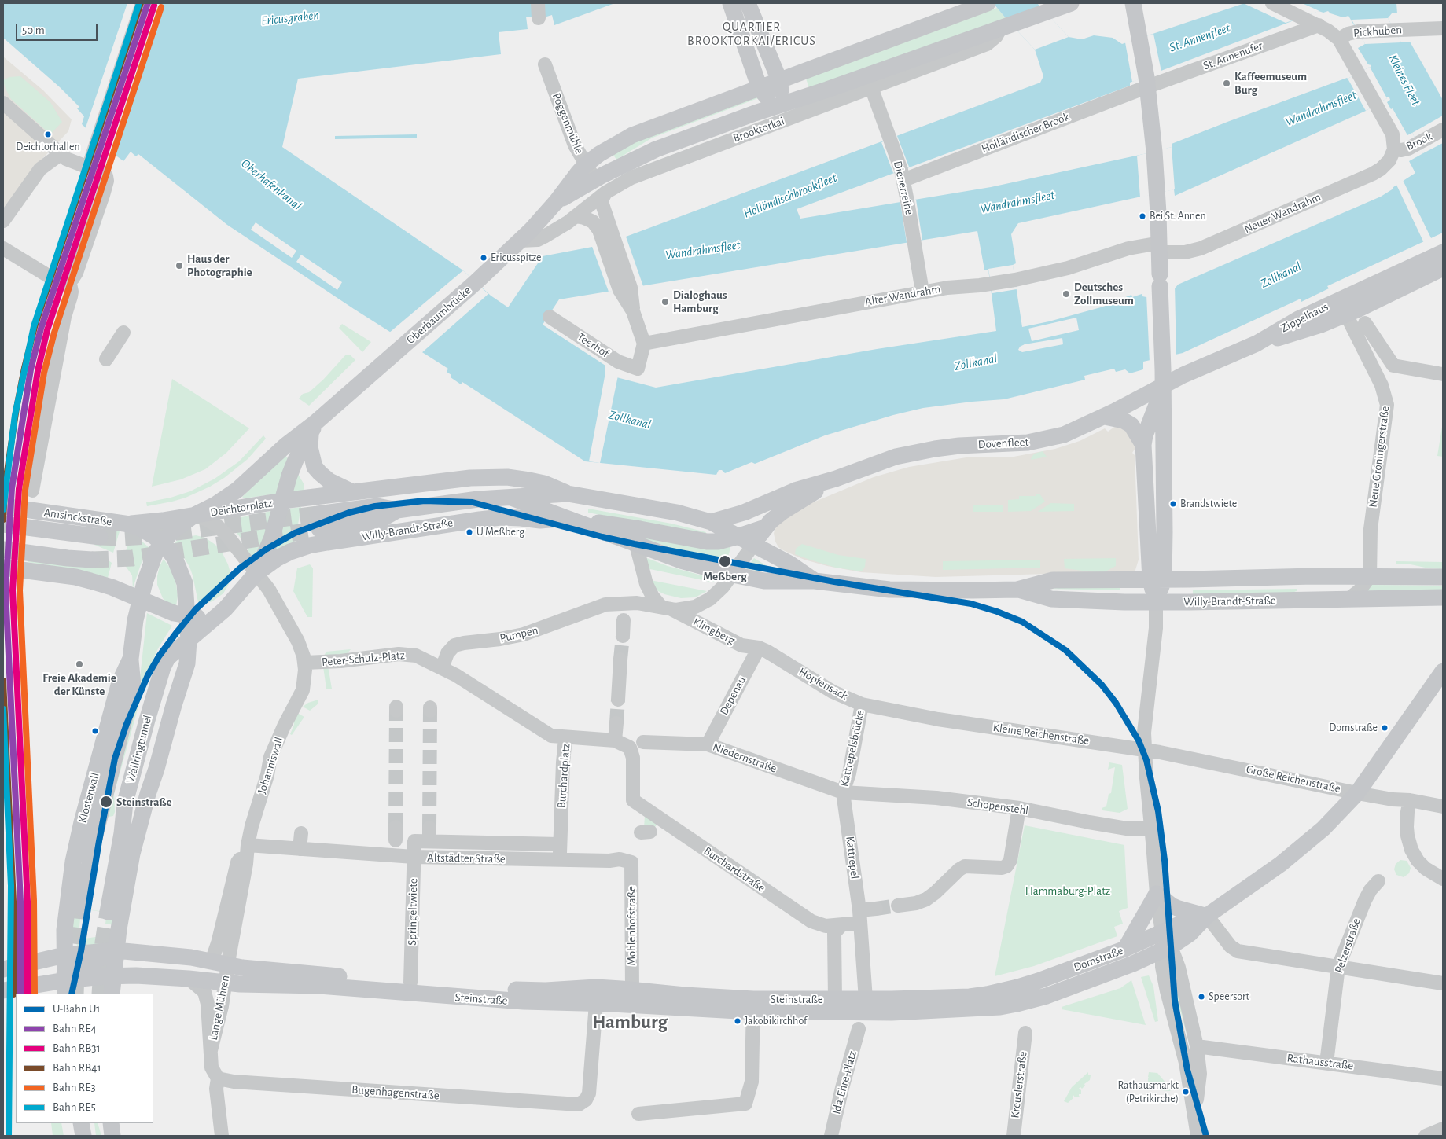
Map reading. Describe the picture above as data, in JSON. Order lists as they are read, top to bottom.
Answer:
{
  "streets": {
    "main road": [
      "Brooktorkai",
      "Oberbaumbrücke",
      "Zippelhaus",
      "Dovenfleet",
      "Deichtorplatz",
      "Amsinckstraße",
      "Willy-Brandt-Straße",
      "Wallringtunnel",
      "Klosterwall",
      "Domstraße",
      "Steinstraße"
    ],
    "street": [
      "Pickhuben",
      "St. Annenufer",
      "Poggenmühle",
      "Holländischer Brook",
      "Brook",
      "Dienerreihe",
      "Neuer Wandrahm",
      "Alter Wandrahm",
      "Teerhof",
      "Neue Gröningerstraße",
      "Klingberg",
      "Pumpen",
      "Peter-Schulz-Platz",
      "Hopfensack",
      "Depenau",
      "Kleine Reichenstraße",
      "Kattrepelsbrücke",
      "Niedernstraße",
      "Johanniswall",
      "Burchardplatz",
      "Große Reichenstraße",
      "Schopenstehl",
      "Kattrepel",
      "Altstädter Straße",
      "Burchardstraße",
      "Springeltwiete",
      "Mohlenhofstraße",
      "Pelzerstraße",
      "Lange Mühren",
      "Rathausstraße",
      "Ida-Ehre-Platz",
      "Kreuslerstraße",
      "Bugenhagenstraße"
    ]
  },
  "crossings": [
    ["Pickhuben", "St. Annenufer"],
    ["St. Annenufer", "Holländischer Brook"],
    ["Poggenmühle", "Brooktorkai"],
    ["Poggenmühle", "Oberbaumbrücke"],
    ["Brooktorkai", "Dienerreihe"],
    ["Brooktorkai", "Oberbaumbrücke"],
    ["Holländischer Brook", "Dienerreihe"],
    ["Brook", "Neuer Wandrahm"],
    ["Dienerreihe", "Alter Wandrahm"],
    ["Neuer Wandrahm", "Alter Wandrahm"],
    ["Alter Wandrahm", "Teerhof"],
    ["Oberbaumbrücke", "Deichtorplatz"],
    ["Oberbaumbrücke", "Willy-Brandt-Straße"],
    ["Zippelhaus", "Dovenfleet"],
    ["Zippelhaus", "Neue Gröningerstraße"],
    ["Dovenfleet", "Willy-Brandt-Straße"],
    ["Neue Gröningerstraße", "Willy-Brandt-Straße"],
    ["Deichtorplatz", "Amsinckstraße"],
    ["Deichtorplatz", "Willy-Brandt-Straße"],
    ["Deichtorplatz", "Peter-Schulz-Platz"],
    ["Deichtorplatz", "Wallringtunnel"],
    ["Deichtorplatz", "Johanniswall"],
    ["Deichtorplatz", "Klosterwall"],
    ["Klingberg", "Pumpen"],
    ["Klingberg", "Hopfensack"],
    ["Klingberg", "Depenau"],
    ["Pumpen", "Peter-Schulz-Platz"],
    ["Hopfensack", "Depenau"],
    ["Hopfensack", "Kleine Reichenstraße"],
    ["Hopfensack", "Kattrepelsbrücke"],
    ["Depenau", "Niedernstraße"],
    ["Kleine Reichenstraße", "Große Reichenstraße"],
    ["Kattrepelsbrücke", "Niedernstraße"],
    ["Kattrepelsbrücke", "Schopenstehl"],
    ["Kattrepelsbrücke", "Kattrepel"],
    ["Wallringtunnel", "Klosterwall"],
    ["Niedernstraße", "Schopenstehl"],
    ["Niedernstraße", "Kattrepel"],
    ["Johanniswall", "Altstädter Straße"],
    ["Johanniswall", "Steinstraße"],
    ["Johanniswall", "Lange Mühren"],
    ["Burchardplatz", "Altstädter Straße"],
    ["Burchardplatz", "Burchardstraße"],
    ["Große Reichenstraße", "Domstraße"],
    ["Klosterwall", "Steinstraße"],
    ["Schopenstehl", "Kattrepel"],
    ["Kattrepel", "Domstraße"],
    ["Kattrepel", "Steinstraße"],
    ["Altstädter Straße", "Springeltwiete"],
    ["Altstädter Straße", "Mohlenhofstraße"],
    ["Springeltwiete", "Steinstraße"],
    ["Mohlenhofstraße", "Steinstraße"],
    ["Pelzerstraße", "Rathausstraße"],
    ["Domstraße", "Steinstraße"],
    ["Steinstraße", "Lange Mühren"],
    ["Steinstraße", "Bugenhagenstraße"],
    ["Lange Mühren", "Bugenhagenstraße"]
  ],
  "districts": ["QUARTIER BROOKTORKAI/ERICUS", "Hamburg"],
  "water": [
    "Ericusgraben",
    "St. Annenfleet",
    "Kleines Fleet",
    "Wandrahmsfleet",
    "Oberhafenkanal",
    "Holländischbrookfleet",
    "Zollkanal"
  ],
  "parks": ["Hammaburg-Platz"],
  "places": [
    "Kaffeemuseum Burg",
    "Deichtorhallen",
    "Bei St. Annen",
    "Ericusspitze",
    "Haus der Photographie",
    "Deutsches Zollmuseum",
    "Dialoghaus Hamburg",
    "Brandstwiete",
    "U Meßberg",
    "Meßberg",
    "Freie Akademie der Künste",
    "Domstraße",
    "Steinstraße",
    "Speersort",
    "Jakobikirchhof",
    "Rathausmarkt (Petrikirche)"
  ],
  "lines": [
    "rail line RE4",
    "rail line RB41",
    "rail line RE5",
    "rail line RB31",
    "rail line RE3",
    "metro line U1"
  ],
  "legend": [
    "U-Bahn U1",
    "Bahn RE4",
    "Bahn RB31",
    "Bahn RB41",
    "Bahn RE3",
    "Bahn RE5"
  ],
  "scale_bar": "50 m"
}
